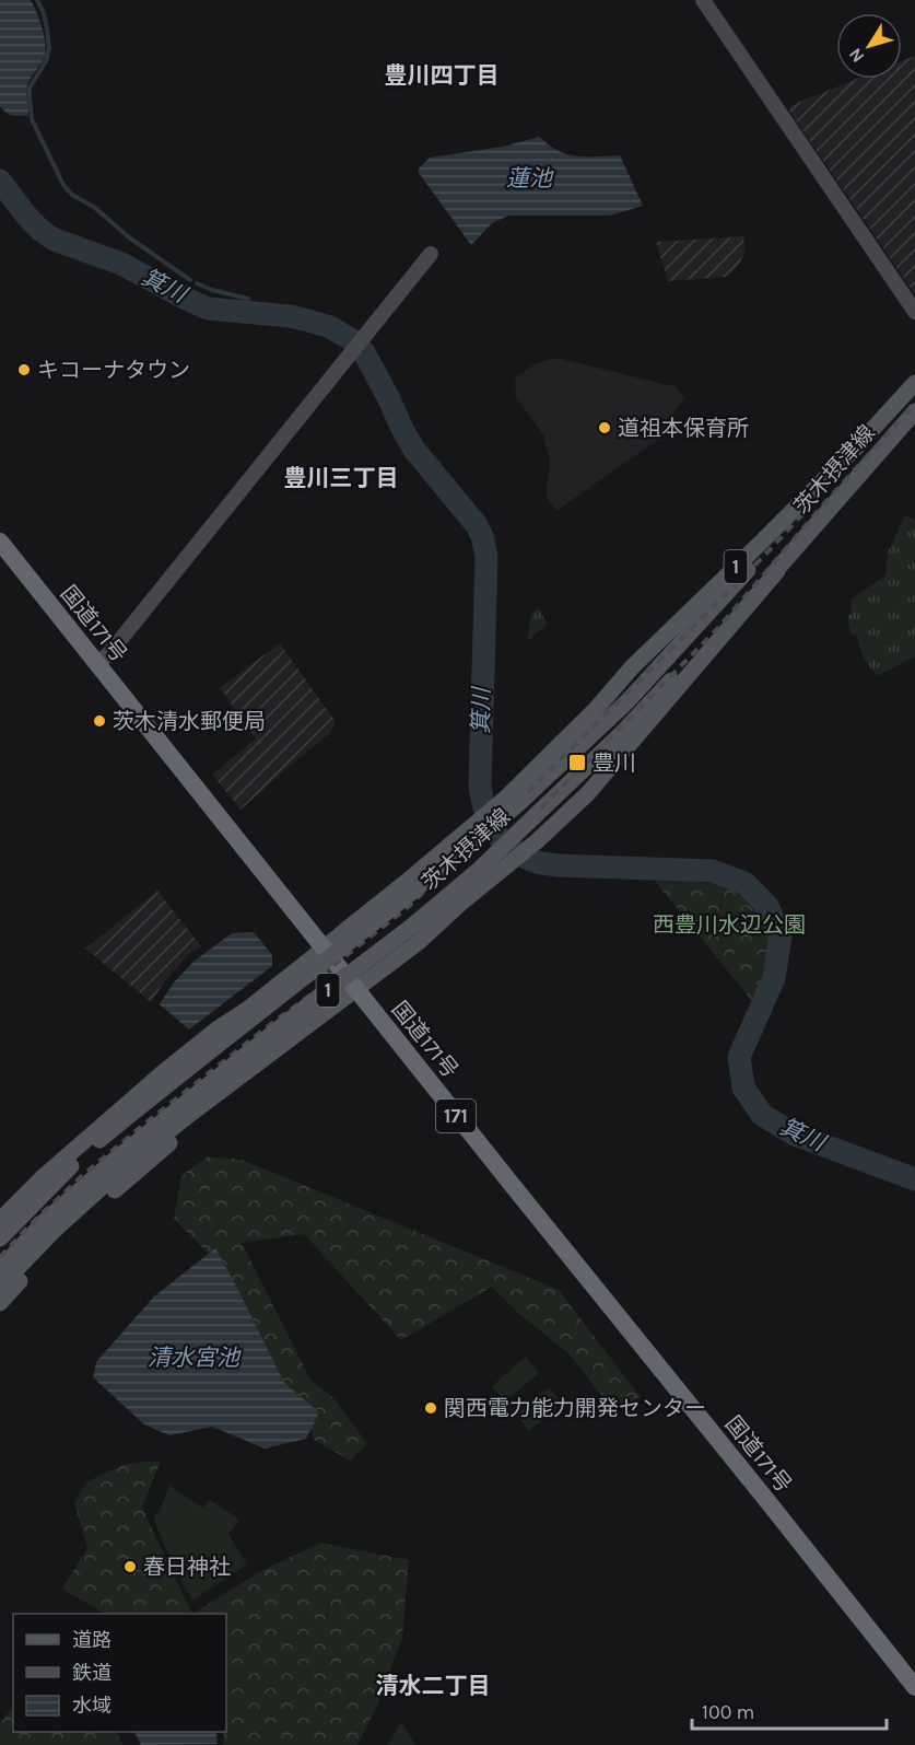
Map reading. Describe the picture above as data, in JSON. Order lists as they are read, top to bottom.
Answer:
{
  "streets": {
    "highway": ["国道171号", "171"],
    "main road": ["茨木摂津線", "1"]
  },
  "crossings": [
    ["茨木摂津線", "1"],
    ["1", "国道171号"]
  ],
  "districts": ["豊川四丁目", "豊川三丁目", "清水二丁目"],
  "water": ["蓮池", "箕川", "清水宮池"],
  "parks": ["西豊川水辺公園"],
  "places": {
    "other": [
      "キコーナタウン",
      "道祖本保育所",
      "茨木清水郵便局",
      "関西電力能力開発センター",
      "春日神社"
    ],
    "transit": ["豊川"]
  },
  "legend": ["道路", "鉄道", "水域"],
  "scale_bar": "100 m",
  "north": "bottom left"
}
